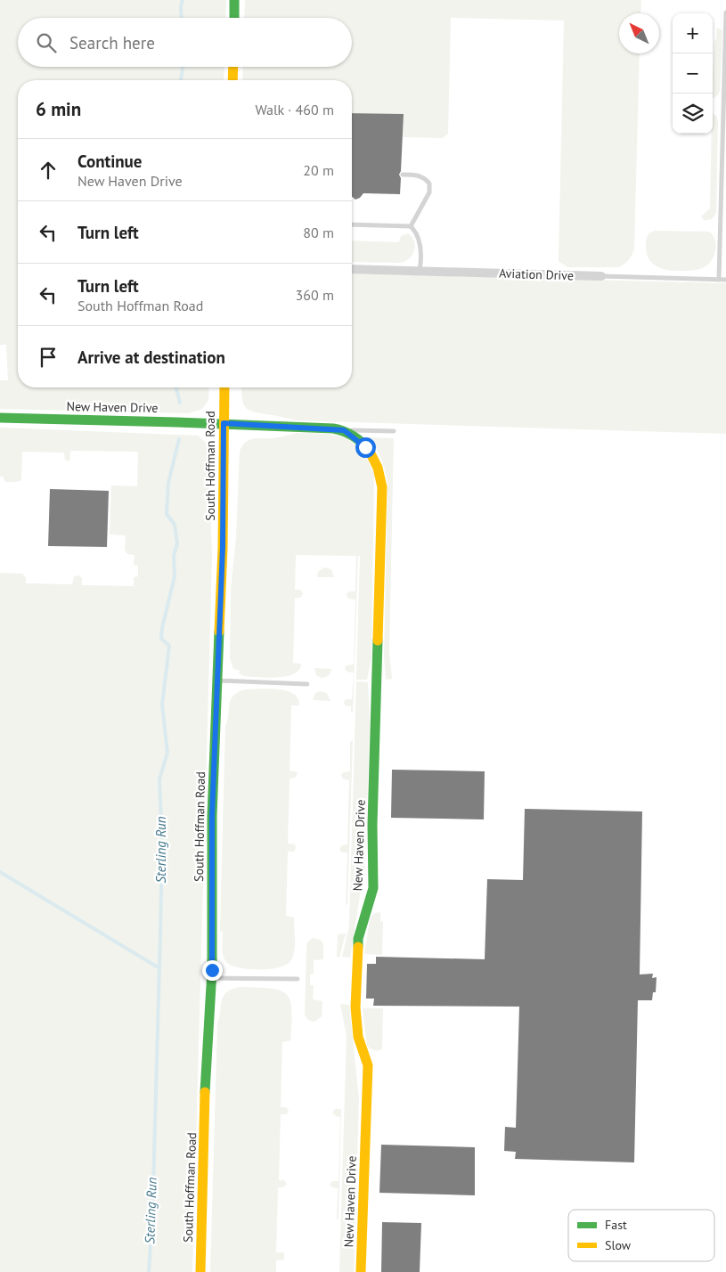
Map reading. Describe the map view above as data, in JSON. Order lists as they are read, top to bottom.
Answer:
{
  "streets": {
    "street": ["Aviation Drive", "New Haven Drive", "South Hoffman Road"]
  },
  "crossings": [
    ["New Haven Drive", "South Hoffman Road"]
  ],
  "water": ["Sterling Run"],
  "legend": ["Fast", "Slow"],
  "north": "top left",
  "page": {
    "map_buttons": ["+", "−"],
    "search": "Search here",
    "heading": ["6 min", "Walk · 460 m"],
    "list": [
      ["Continue", "New Haven Drive", "20 m"],
      ["Turn left", "80 m"],
      ["Turn left", "South Hoffman Road", "360 m"],
      "Arrive at destination"
    ]
  }
}
